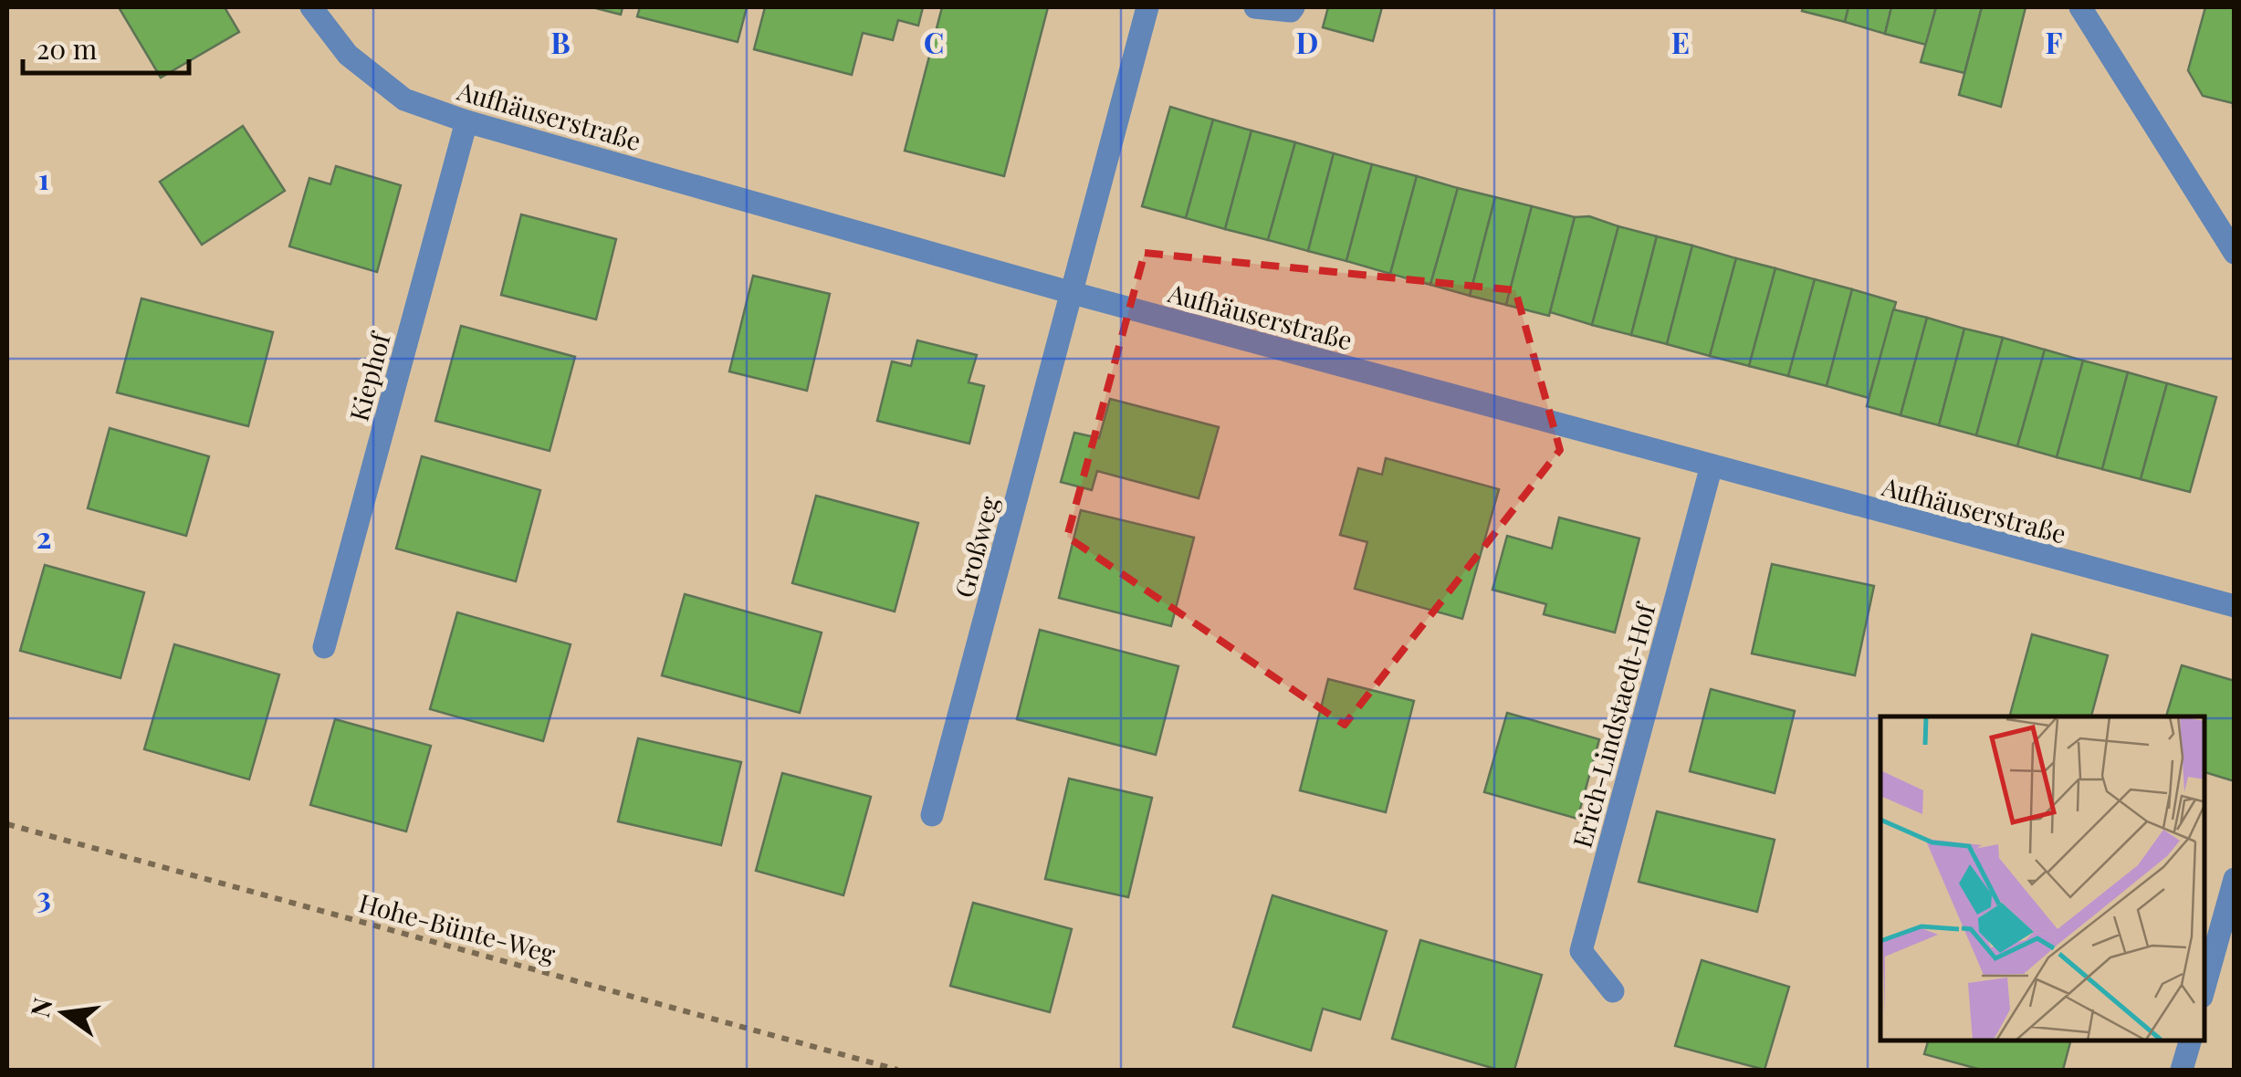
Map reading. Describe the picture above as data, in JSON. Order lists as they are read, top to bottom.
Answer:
{
  "streets": {
    "street": [
      "Aufhäuserstraße",
      "Kiephof",
      "Großweg",
      "Erich-Lindstaedt-Hof"
    ],
    "path": ["Hohe-Bünte-Weg"]
  },
  "crossings": [
    ["Aufhäuserstraße", "Kiephof"],
    ["Aufhäuserstraße", "Großweg"],
    ["Aufhäuserstraße", "Erich-Lindstaedt-Hof"]
  ],
  "scale_bar": "20 m",
  "north": "left",
  "grid": {
    "columns": [
      "B",
      "C",
      "D",
      "E",
      "F"
    ],
    "rows": ["1", "2", "3"]
  }
}
